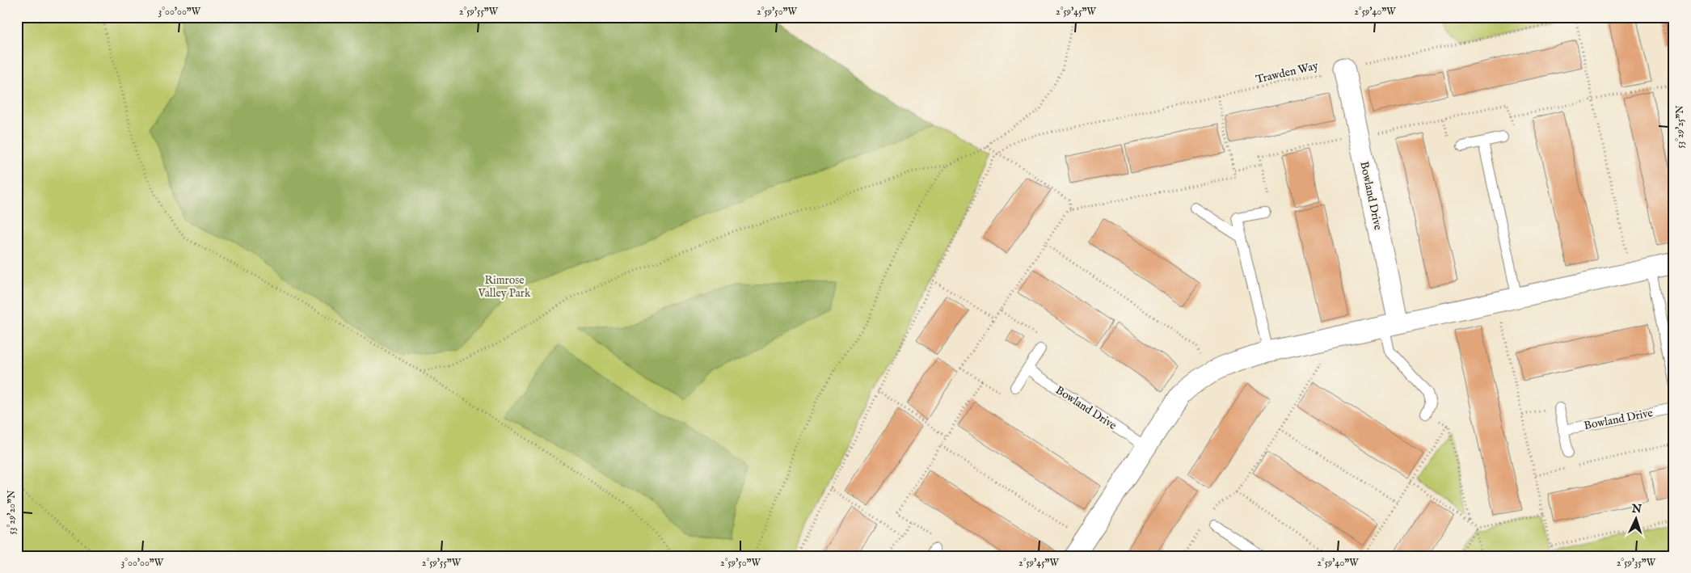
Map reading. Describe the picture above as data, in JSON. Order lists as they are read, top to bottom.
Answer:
{
  "streets": {
    "street": ["Bowland Drive"],
    "path": ["Trawden Way"]
  },
  "crossings": [
    ["Trawden Way", "Bowland Drive"]
  ],
  "parks": ["Rimrose Valley Park"],
  "north": "top",
  "coordinates": [
    "3°00'00\"W",
    "2°59'55\"W",
    "2°59'50\"W",
    "2°59'45\"W",
    "2°59'40\"W",
    "53°29'25\"N",
    "53°29'20\"N",
    "2°59'35\"W"
  ]
}
